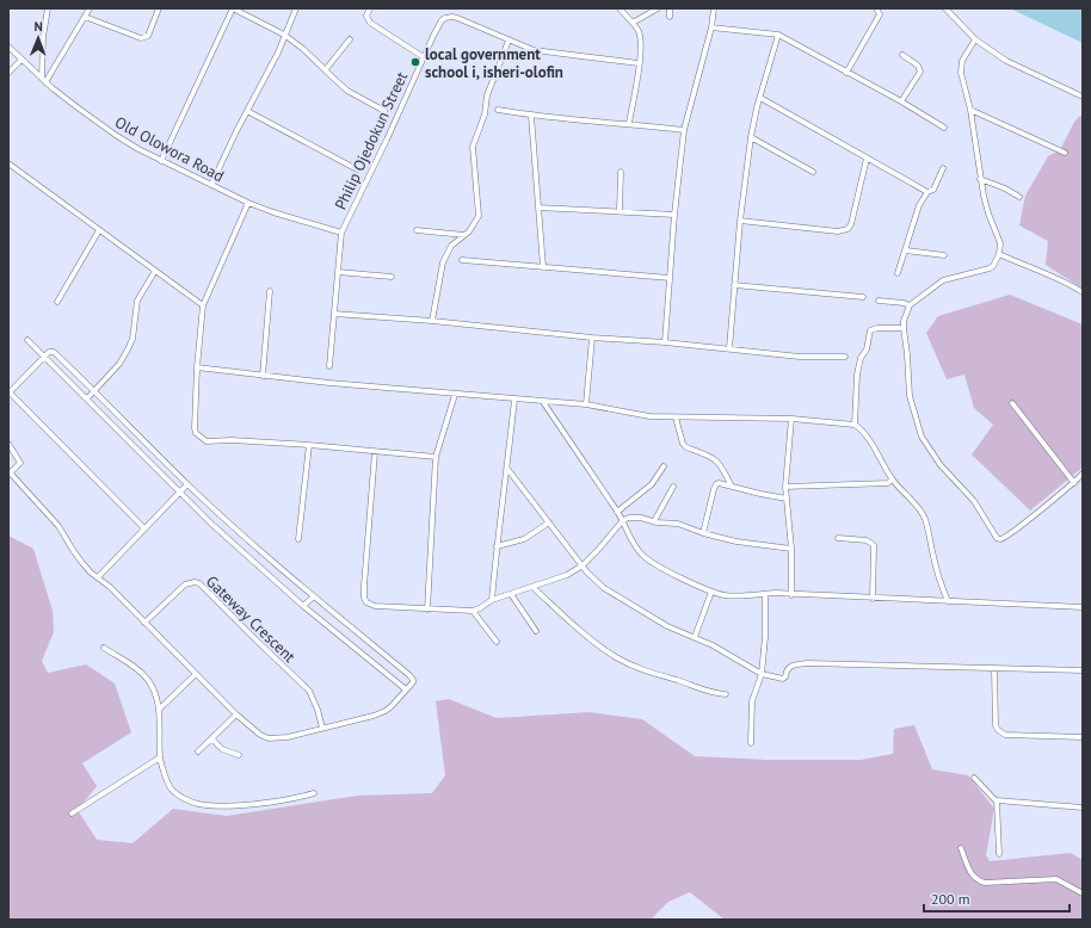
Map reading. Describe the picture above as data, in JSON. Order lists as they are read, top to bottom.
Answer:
{
  "streets": {
    "street": ["Philip Ojedokun Street", "Old Olowora Road", "Gateway Crescent"]
  },
  "crossings": [
    ["Philip Ojedokun Street", "Old Olowora Road"]
  ],
  "places": ["local government school i, isheri-olofin"],
  "scale_bar": "200 m",
  "north": "top"
}
